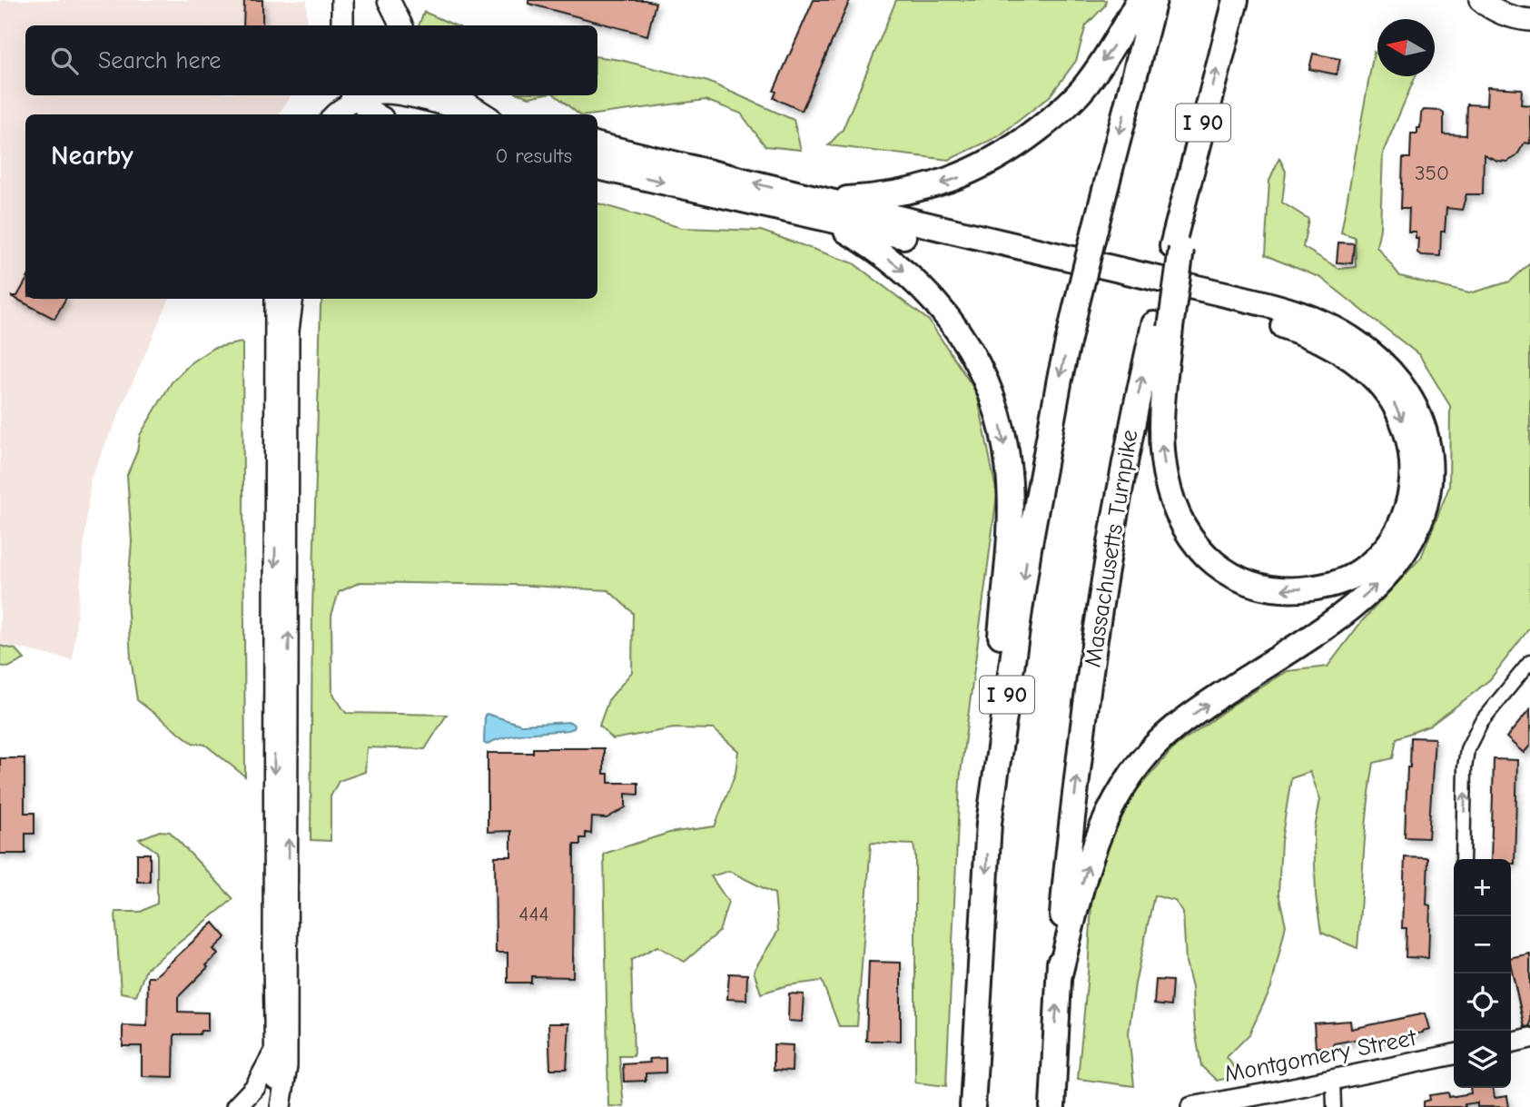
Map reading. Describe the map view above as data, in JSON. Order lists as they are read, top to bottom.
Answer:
{
  "streets": {
    "highway": ["I 90", "Massachusetts Turnpike"],
    "main road": ["Montgomery Street"]
  },
  "crossings": [
    ["I 90", "Massachusetts Turnpike"]
  ],
  "house_numbers": ["350", "444"],
  "north": "left",
  "page": {
    "search": "Search here",
    "heading": ["Nearby", "0 results"],
    "map_buttons": ["+", "−"]
  }
}
